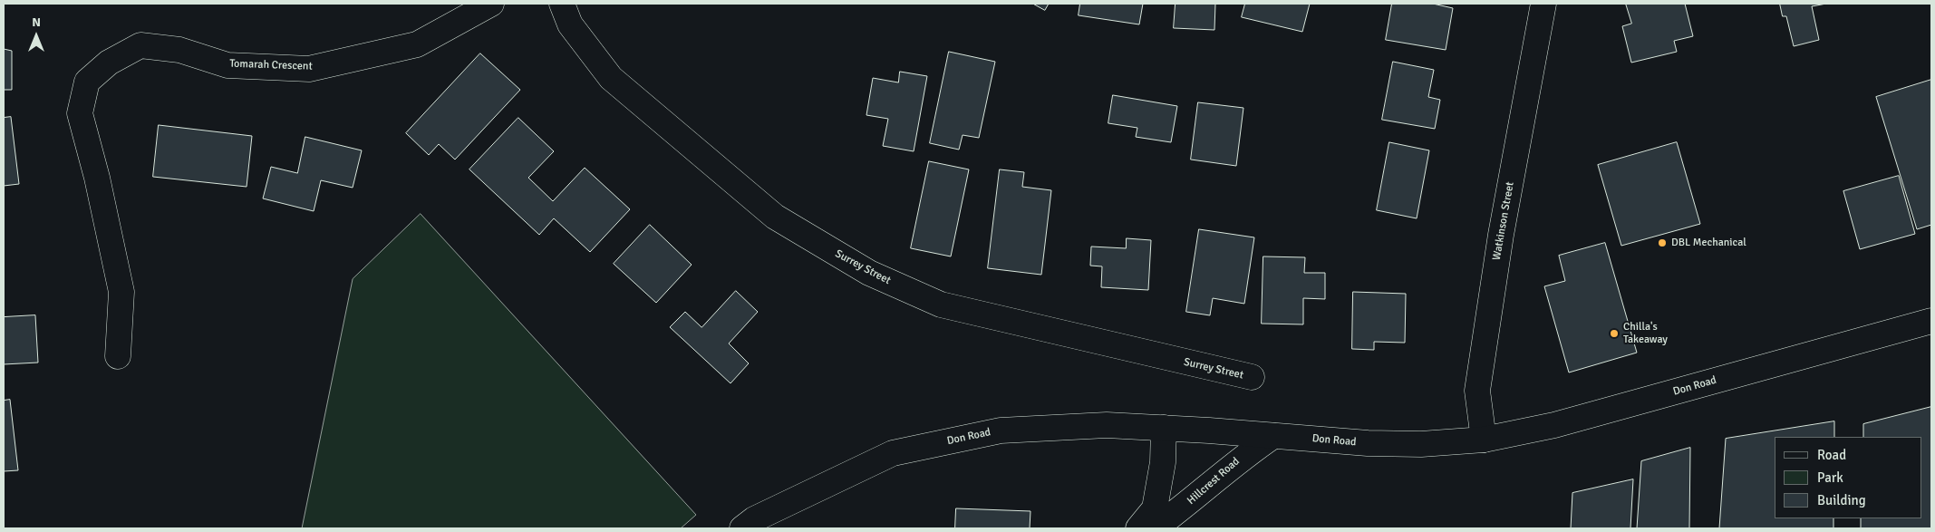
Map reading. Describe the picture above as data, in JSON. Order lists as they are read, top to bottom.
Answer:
{
  "streets": {
    "street": [
      "Tomarah Crescent",
      "Watkinson Street",
      "Surrey Street",
      "Don Road",
      "Hillcrest Road"
    ]
  },
  "crossings": [
    ["Watkinson Street", "Don Road"],
    ["Don Road", "Hillcrest Road"]
  ],
  "places": ["DBL Mechanical", "Chilla's Takeaway"],
  "legend": ["Road", "Park", "Building"],
  "north": "top"
}
